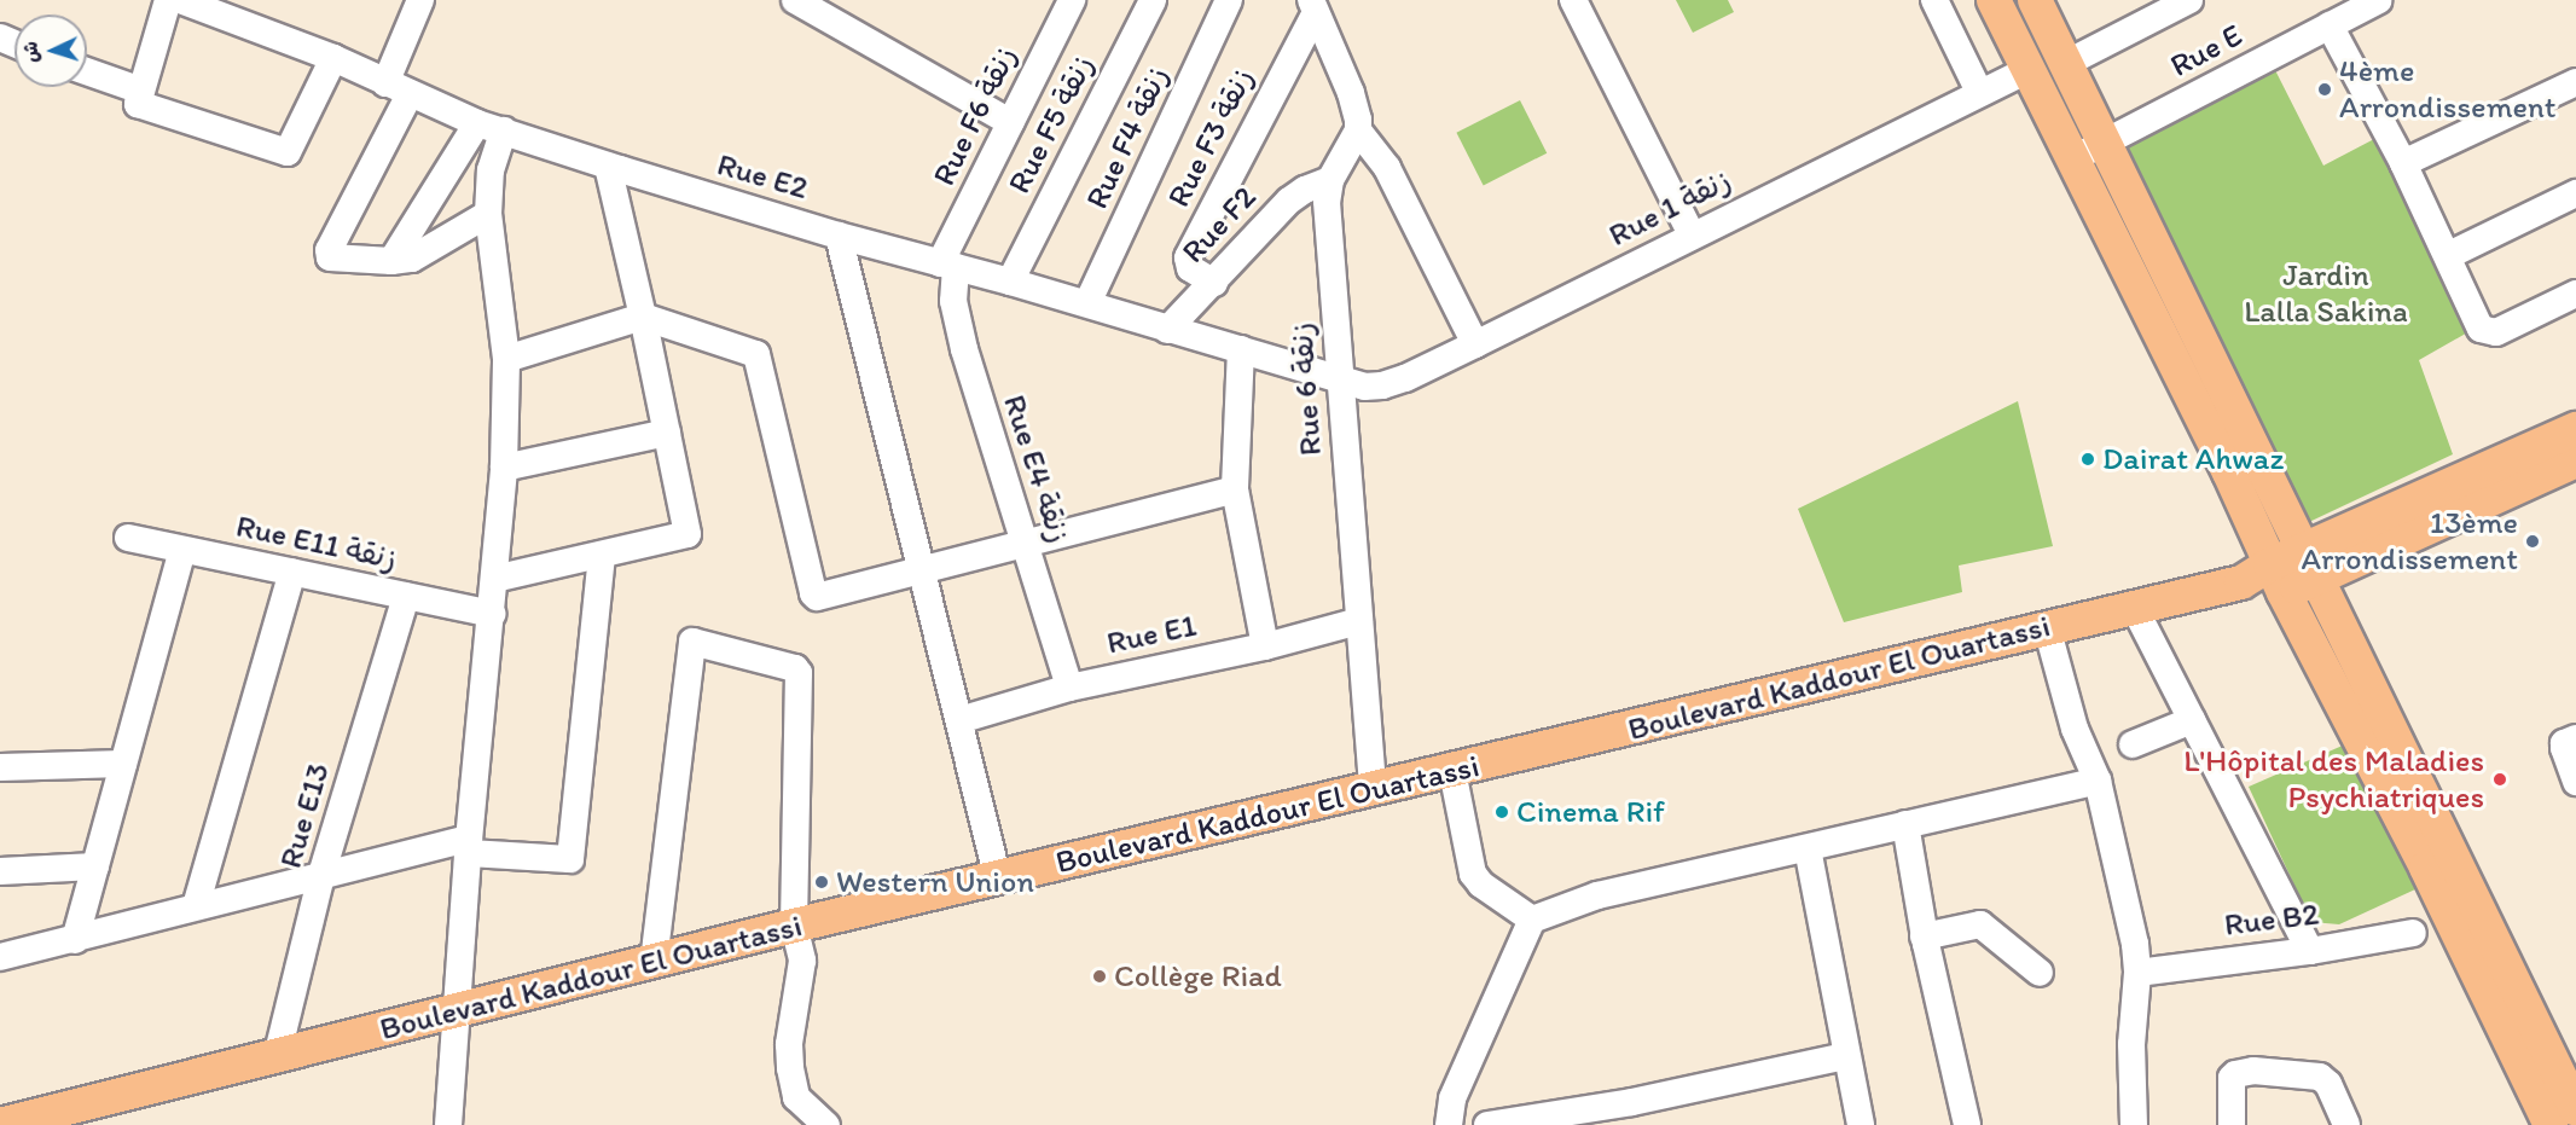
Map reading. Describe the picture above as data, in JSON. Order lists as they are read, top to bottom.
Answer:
{
  "streets": {
    "main road": ["Boulevard Kaddour El Ouartassi"],
    "street": [
      "Rue E",
      "Rue F6 زنقة",
      "Rue F5 زنقة",
      "Rue F4 زنقة",
      "Rue F3 زنقة",
      "Rue E2",
      "Rue 1 زنقة",
      "Rue F2",
      "Rue 6 زنقة",
      "Rue E4 زنقة",
      "Rue E11 زنقة",
      "Rue E1",
      "Rue E13",
      "Rue B2"
    ]
  },
  "crossings": [
    ["Rue F6 زنقة", "Rue E2"],
    ["Rue F6 زنقة", "Rue E4 زنقة"],
    ["Rue F5 زنقة", "Rue E2"],
    ["Rue F4 زنقة", "Rue E2"],
    ["Rue F3 زنقة", "Rue F2"],
    ["Rue E2", "Rue 1 زنقة"],
    ["Rue E2", "Rue F2"],
    ["Rue E2", "Rue 6 زنقة"],
    ["Rue E2", "Rue E4 زنقة"],
    ["Rue 1 زنقة", "Rue 6 زنقة"],
    ["Rue F2", "Rue 6 زنقة"],
    ["Rue 6 زنقة", "Rue E1"],
    ["Rue 6 زنقة", "Boulevard Kaddour El Ouartassi"],
    ["Rue E4 زنقة", "Rue E1"],
    ["Rue E11 زنقة", "Rue E13"],
    ["Boulevard Kaddour El Ouartassi", "Rue E13"]
  ],
  "parks": ["Jardin Lalla Sakina"],
  "places": [
    "4ème Arrondissement",
    "Dairat Ahwaz",
    "13ème Arrondissement",
    "L'Hôpital des Maladies Psychiatriques",
    "Cinema Rif",
    "Western Union",
    "Collège Riad"
  ],
  "north": "left"
}
